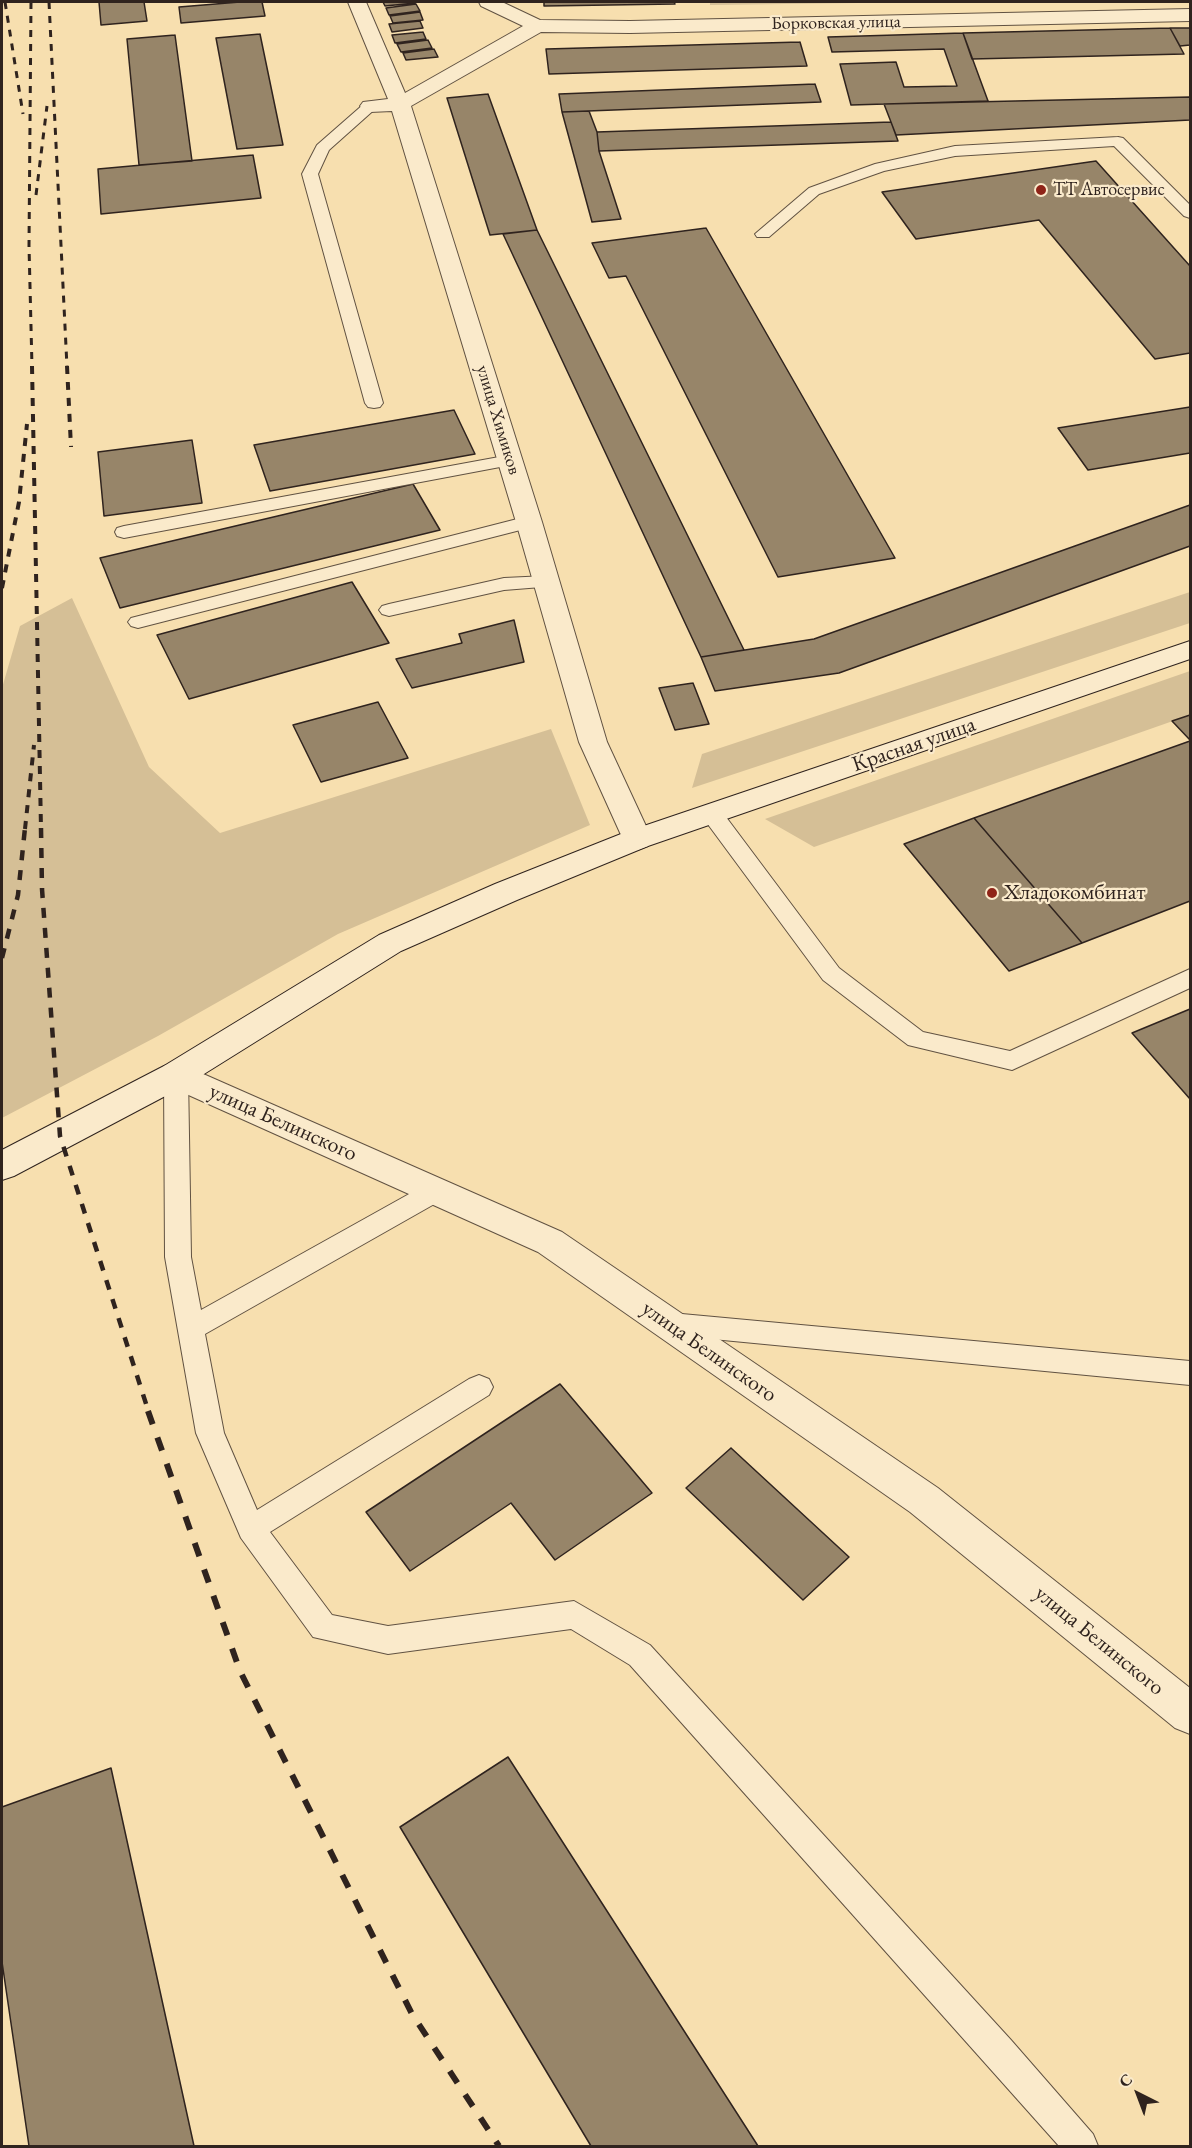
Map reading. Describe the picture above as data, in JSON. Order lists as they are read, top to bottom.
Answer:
{
  "streets": {
    "street": [
      "Борковская улица",
      "улица Химиков",
      "Красная улица",
      "улица Белинского"
    ]
  },
  "crossings": [
    ["улица Химиков", "Красная улица"],
    ["Красная улица", "улица Белинского"]
  ],
  "places": ["ТТ Автосервис", "Хладокомбинат"],
  "north": "top left"
}
